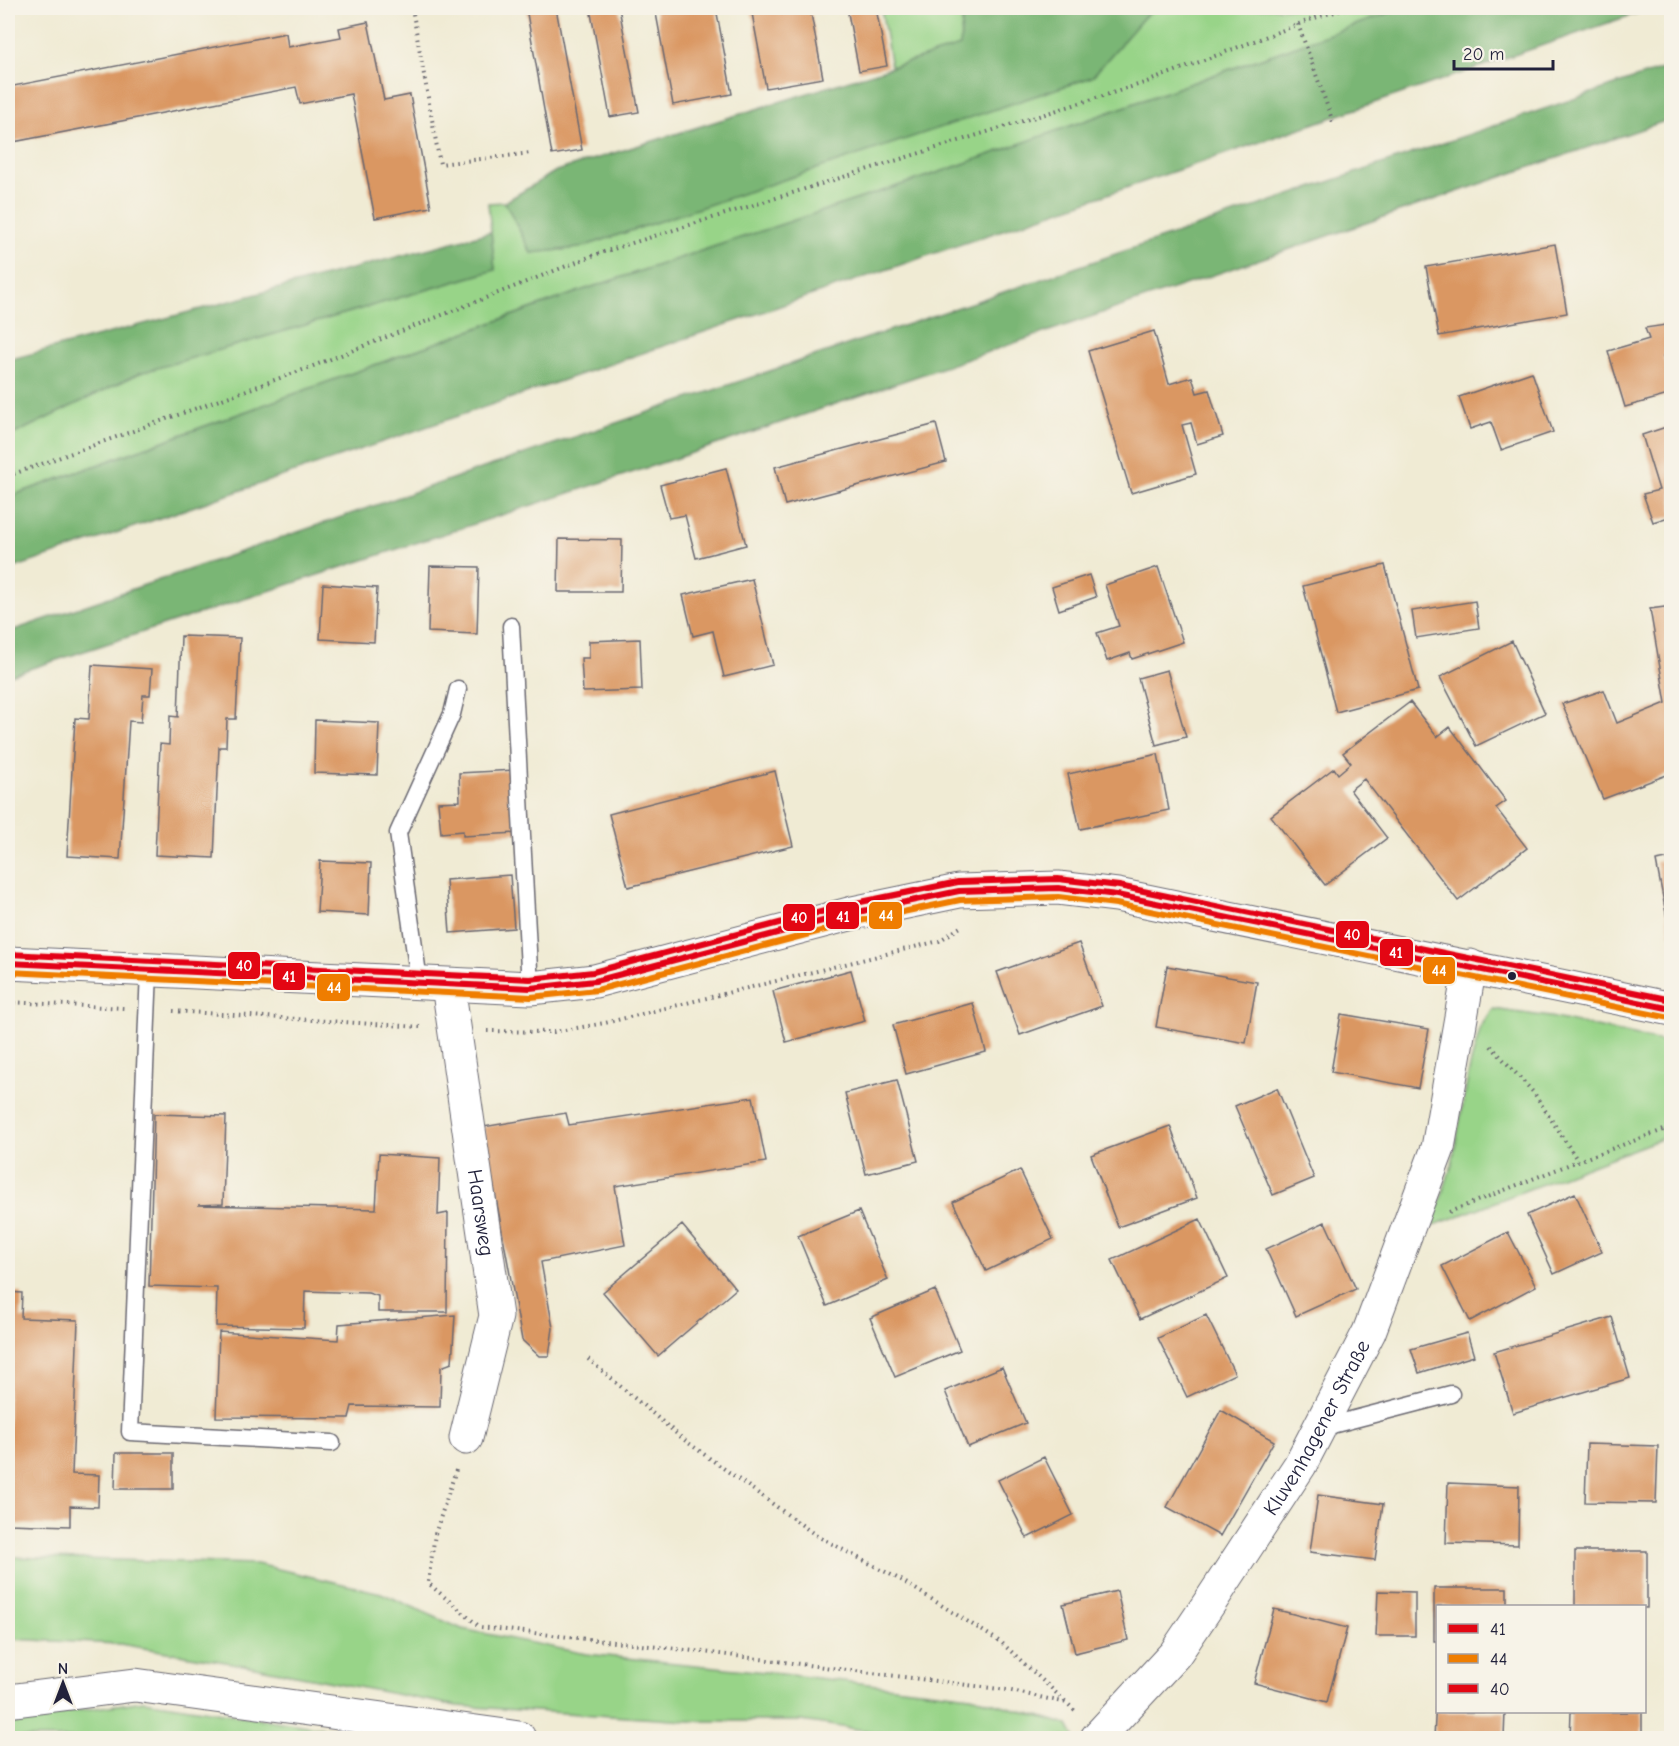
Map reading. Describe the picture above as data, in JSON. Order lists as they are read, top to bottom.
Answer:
{
  "streets": {
    "street": ["Haarsweg", "Kluvenhagener Straße"]
  },
  "lines": ["transit line 40", "transit line 41", "transit line 44"],
  "legend": ["41", "44", "40"],
  "scale_bar": "20 m",
  "north": "top"
}
